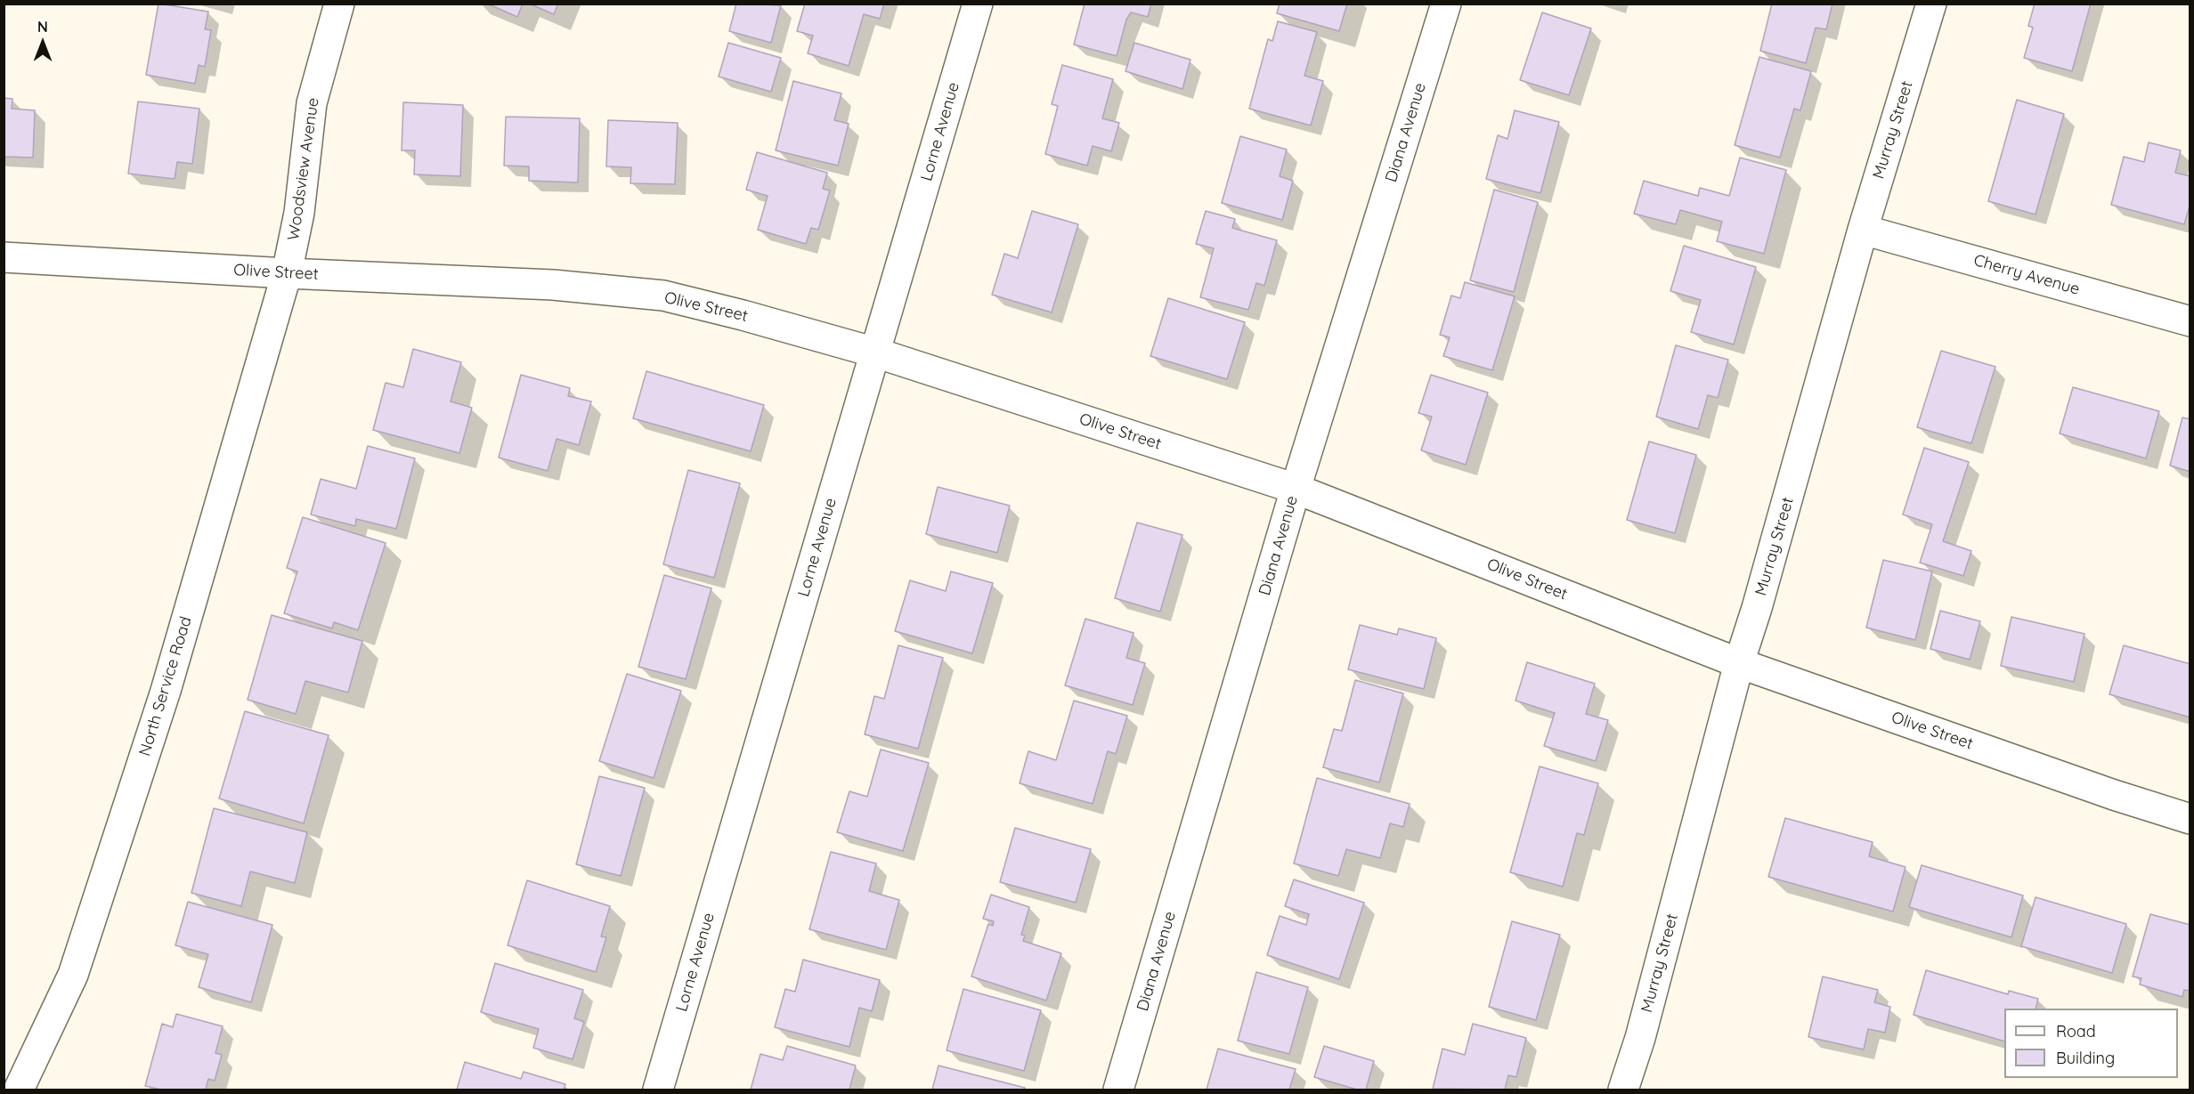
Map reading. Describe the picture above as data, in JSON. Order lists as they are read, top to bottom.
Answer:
{
  "streets": {
    "street": [
      "Murray Street",
      "Lorne Avenue",
      "Diana Avenue",
      "Woodsview Avenue",
      "Olive Street",
      "Cherry Avenue",
      "North Service Road"
    ]
  },
  "crossings": [
    ["Murray Street", "Olive Street"],
    ["Murray Street", "Cherry Avenue"],
    ["Lorne Avenue", "Olive Street"],
    ["Diana Avenue", "Olive Street"],
    ["Woodsview Avenue", "Olive Street"],
    ["Woodsview Avenue", "North Service Road"],
    ["Olive Street", "North Service Road"]
  ],
  "legend": ["Road", "Building"],
  "north": "top"
}
